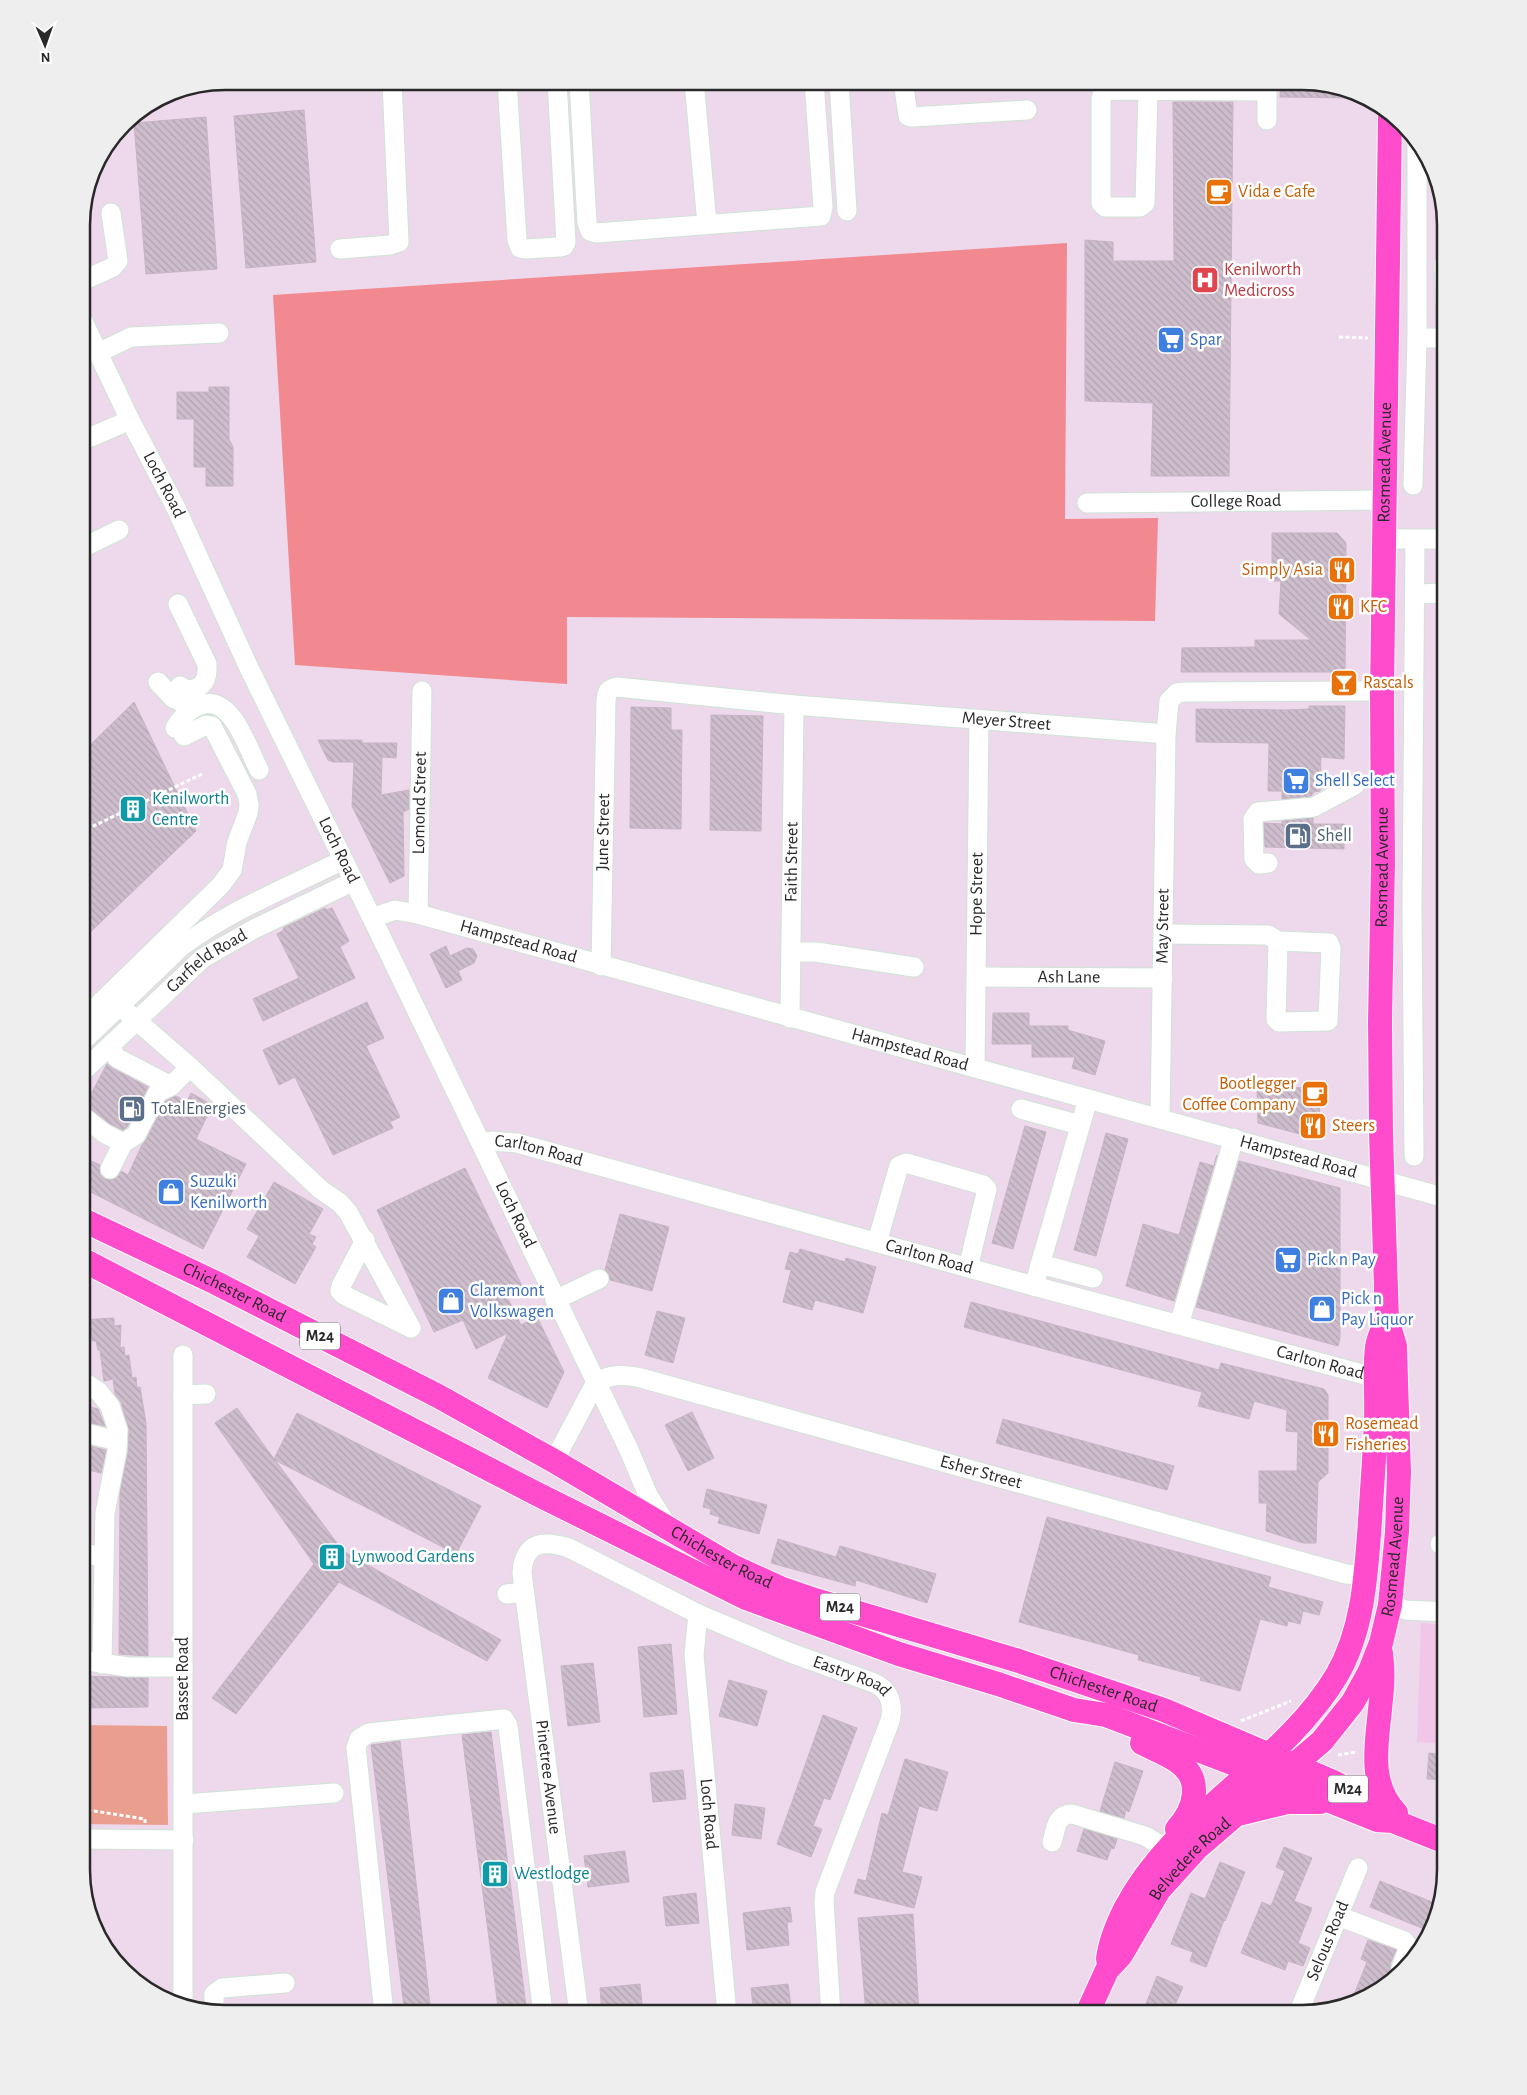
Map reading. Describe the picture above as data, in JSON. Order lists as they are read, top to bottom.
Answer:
{
  "streets": {
    "main road": [
      "Rosmead Avenue",
      "Chichester Road",
      "M24",
      "Belvedere Road"
    ],
    "street": [
      "Loch Road",
      "College Road",
      "Meyer Street",
      "Lomond Street",
      "June Street",
      "Faith Street",
      "Hope Street",
      "May Street",
      "Hampstead Road",
      "Garfield Road",
      "Ash Lane",
      "Carlton Road",
      "Esher Street",
      "Basset Road",
      "Eastry Road",
      "Pinetree Avenue",
      "Selous Road"
    ]
  },
  "crossings": [
    ["Rosmead Avenue", "College Road"],
    ["Rosmead Avenue", "Hampstead Road"],
    ["Rosmead Avenue", "Carlton Road"],
    ["Rosmead Avenue", "Chichester Road"],
    ["Rosmead Avenue", "Esher Street"],
    ["Rosmead Avenue", "Belvedere Road"],
    ["Loch Road", "Hampstead Road"],
    ["Loch Road", "Garfield Road"],
    ["Loch Road", "Carlton Road"],
    ["Loch Road", "Chichester Road"],
    ["Loch Road", "Esher Street"],
    ["Loch Road", "Eastry Road"],
    ["Meyer Street", "June Street"],
    ["Meyer Street", "Faith Street"],
    ["Meyer Street", "Hope Street"],
    ["Meyer Street", "May Street"],
    ["Lomond Street", "Hampstead Road"],
    ["June Street", "Hampstead Road"],
    ["Faith Street", "Hampstead Road"],
    ["Hope Street", "Hampstead Road"],
    ["Hope Street", "Ash Lane"],
    ["May Street", "Hampstead Road"],
    ["May Street", "Ash Lane"],
    ["Chichester Road", "Belvedere Road"],
    ["Eastry Road", "Pinetree Avenue"]
  ],
  "places": {
    "cafe": ["Vida e Cafe", "Bootlegger Coffee Company"],
    "hospital": ["Kenilworth Medicross"],
    "supermarket": ["Spar", "Shell Select", "Pick n Pay"],
    "restaurant": [
      "Simply Asia",
      "KFC",
      "Steers",
      "Rosemead Fisheries"
    ],
    "bar": ["Rascals"],
    "building": ["Kenilworth Centre", "Lynwood Gardens", "Westlodge"],
    "fuel station": ["Shell", "TotalEnergies"],
    "shop": ["Suzuki Kenilworth", "Claremont Volkswagen", "Pick n Pay Liquor"]
  },
  "north": "bottom"
}
